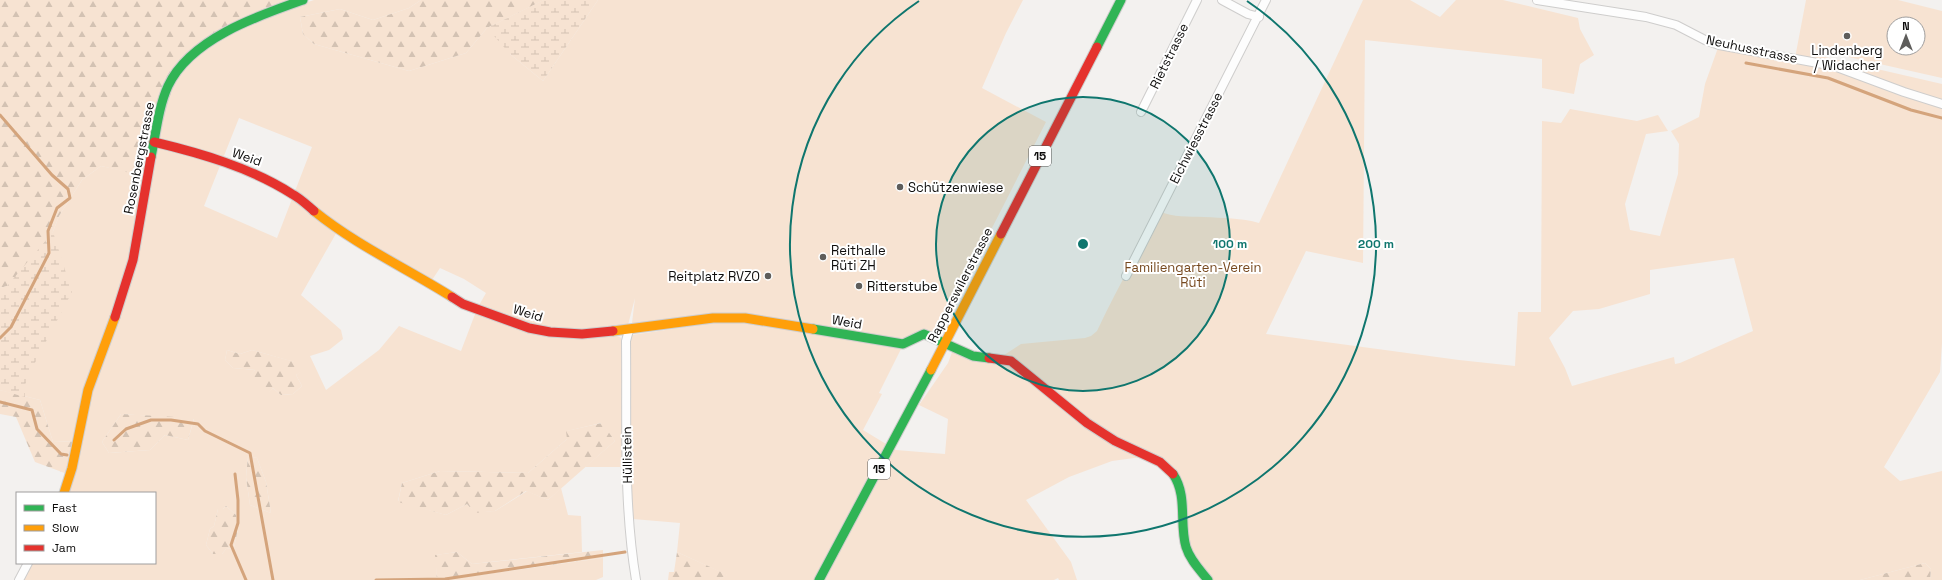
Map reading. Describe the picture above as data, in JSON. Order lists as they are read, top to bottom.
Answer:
{
  "streets": {
    "street": [
      "Neuhusstrasse",
      "Rietstrasse",
      "Eichwiesstrasse",
      "15",
      "Weid",
      "Rosenbergstrasse",
      "Rapperswilerstrasse",
      "Hüllistein"
    ]
  },
  "crossings": [
    ["Weid", "Rosenbergstrasse"],
    ["Weid", "Rapperswilerstrasse"],
    ["Weid", "Hüllistein"]
  ],
  "parks": ["Familiengarten-Verein Rüti"],
  "places": [
    "Lindenberg / Widacher",
    "Schützenwiese",
    "Reithalle Rüti ZH",
    "Reitplatz RVZO",
    "Ritterstube"
  ],
  "legend": ["Fast", "Slow", "Jam"],
  "north": "top",
  "rings": ["100 m", "200 m"]
}
